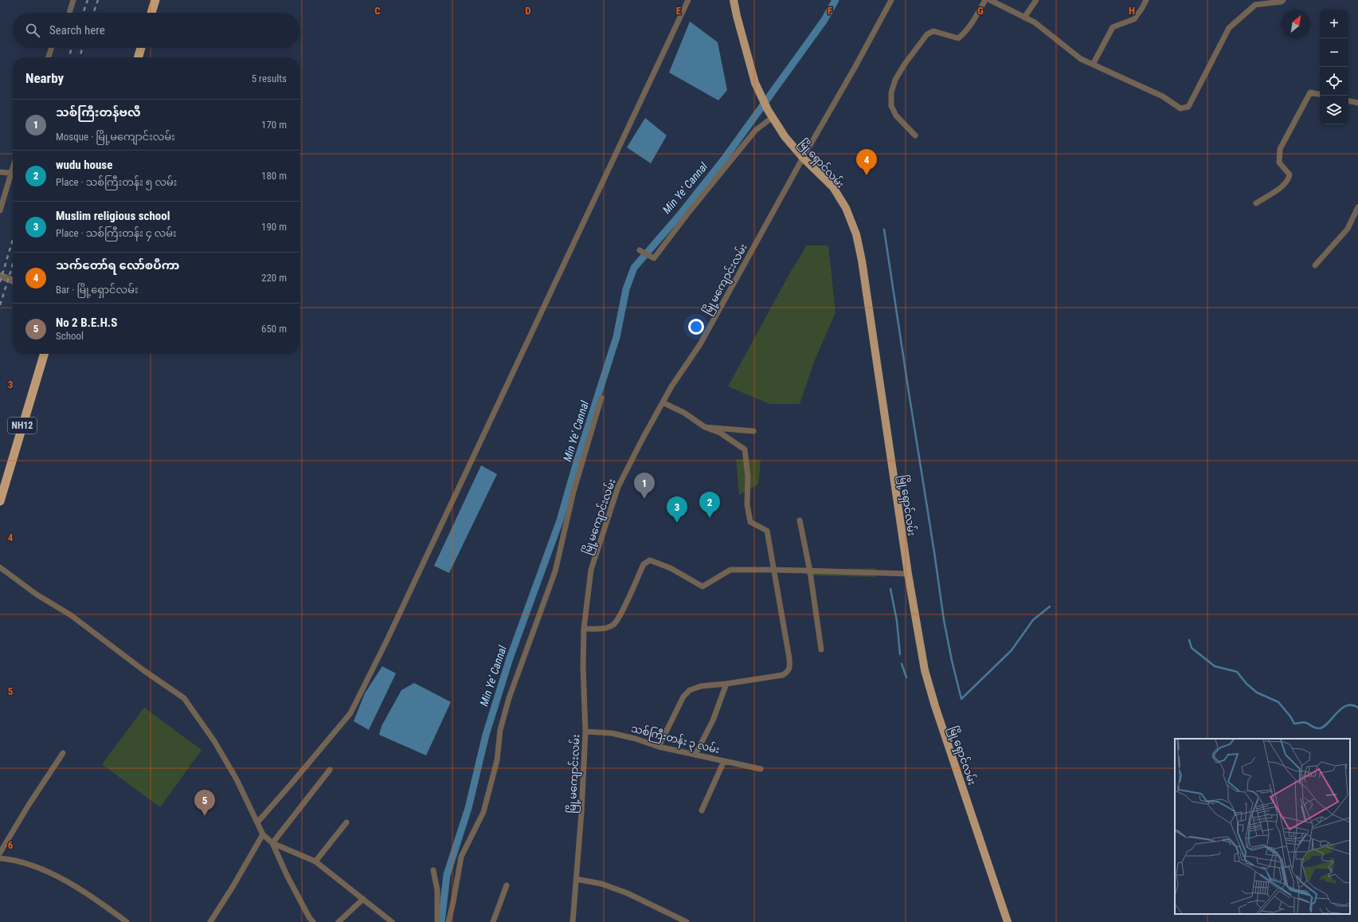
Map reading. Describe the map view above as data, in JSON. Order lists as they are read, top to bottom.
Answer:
{
  "streets": {
    "highway": ["NH12"],
    "main road": ["မြို့ရှောင်လမ်း"],
    "street": ["မြို့မကျောင်းလမ်း", "သစ်ကြီးတန်း ၃ လမ်း"]
  },
  "crossings": [
    ["မြို့ရှောင်လမ်း", "မြို့မကျောင်းလမ်း"],
    ["မြို့မကျောင်းလမ်း", "သစ်ကြီးတန်း ၃ လမ်း"]
  ],
  "water": ["Min Ye' Cannal"],
  "north": "top right",
  "page": {
    "map_buttons": ["+", "−"],
    "search": "Search here",
    "heading": ["Nearby", "5 results"],
    "list": [
      {
        "mark": "1",
        "name": "သစ်ကြီးတန်ဗလီ",
        "note": "Mosque · မြို့မကျောင်းလမ်း",
        "value": "170 m"
      },
      {
        "mark": "2",
        "name": "wudu house",
        "note": "Place · သစ်ကြီးတန်း ၅ လမ်း",
        "value": "180 m"
      },
      {
        "mark": "3",
        "name": "Muslim religious school",
        "note": "Place · သစ်ကြီးတန်း ၄ လမ်း",
        "value": "190 m"
      },
      {
        "mark": "4",
        "name": "သက်တော်ရ လော်စပီကာ",
        "note": "Bar · မြို့ရှောင်လမ်း",
        "value": "220 m"
      },
      {
        "mark": "5",
        "name": "No 2 B.E.H.S",
        "note": "School",
        "value": "650 m"
      }
    ],
    "pins": [
      "4",
      "1",
      "2",
      "3",
      "5"
    ]
  },
  "grid": {
    "columns": [
      "C",
      "D",
      "E",
      "F",
      "G",
      "H"
    ],
    "rows": [
      "3",
      "4",
      "5",
      "6"
    ]
  }
}
